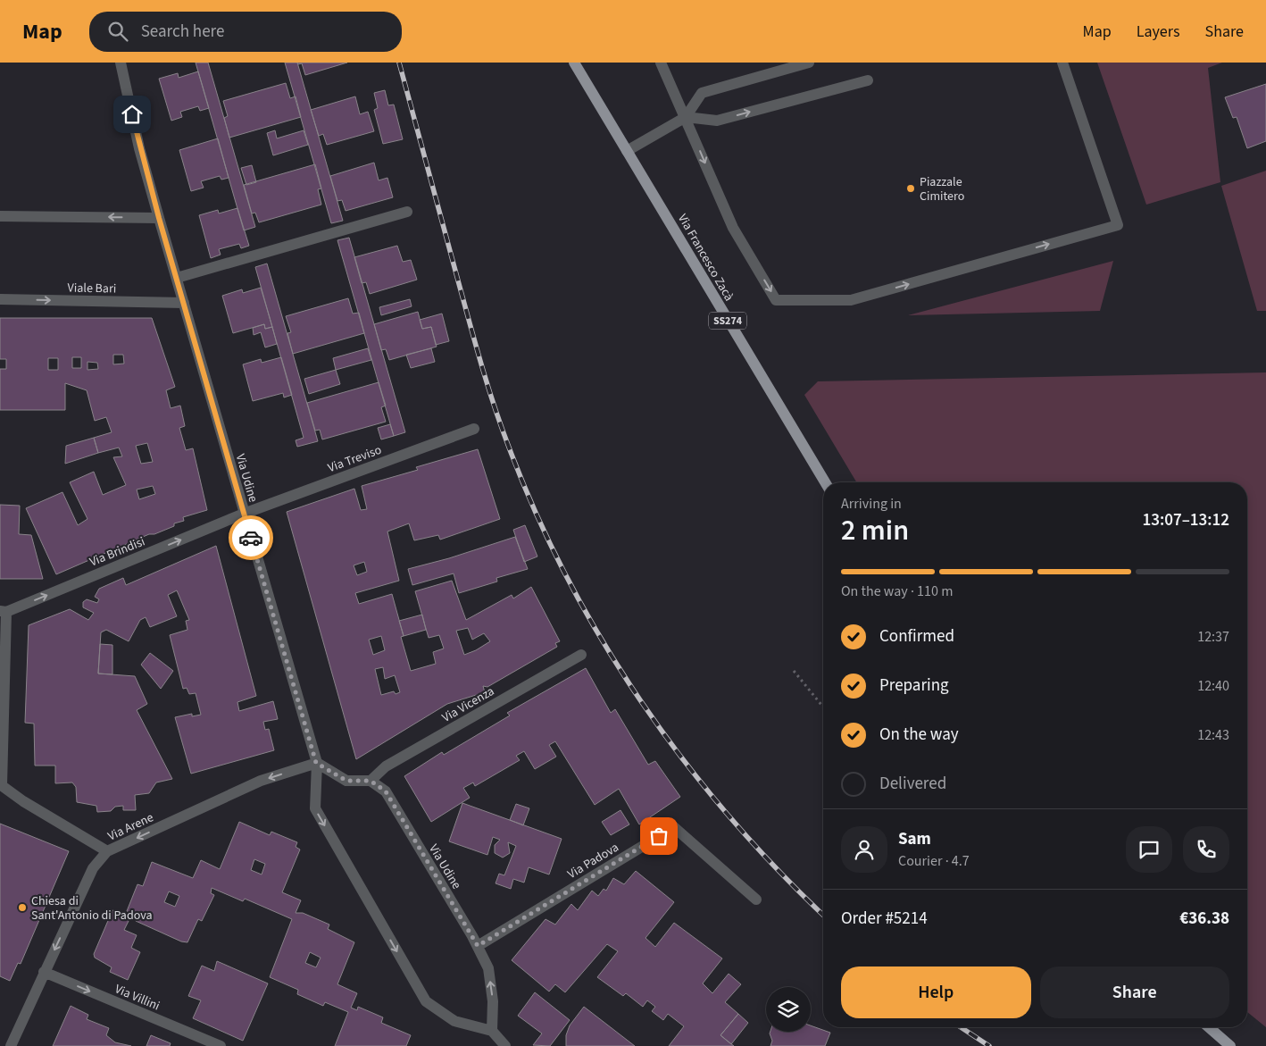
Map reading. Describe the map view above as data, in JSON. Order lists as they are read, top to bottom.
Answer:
{
  "streets": {
    "main road": ["Via Francesco Zacà", "SS274"],
    "street": [
      "Viale Bari",
      "Via Treviso",
      "Via Udine",
      "Via Brindisi",
      "Via Vicenza",
      "Via Arene",
      "Via Padova",
      "Via Villini"
    ]
  },
  "crossings": [
    ["Viale Bari", "Via Udine"],
    ["Via Treviso", "Via Udine"],
    ["Via Treviso", "Via Brindisi"],
    ["Via Udine", "Via Brindisi"],
    ["Via Udine", "Via Vicenza"],
    ["Via Udine", "Via Arene"],
    ["Via Udine", "Via Padova"],
    ["Via Arene", "Via Villini"]
  ],
  "one_way": ["Via Brindisi", "Via Arene", "Via Villini"],
  "places": ["Piazzale Cimitero", "Chiesa di Sant'Antonio di Padova"],
  "page": {
    "header": "Map",
    "search": "Search here",
    "nav": ["Map", "Layers", "Share"],
    "heading": ["2 min", "Arriving in", "13:07–13:12"],
    "panel": [
      "Sam",
      "Courier · 4.7",
      "Order #5214",
      "€36.38"
    ],
    "bar": "On the way · 110 m",
    "list": [
      ["Confirmed", "12:37"],
      ["Preparing", "12:40"],
      ["On the way", "12:43"],
      "Delivered"
    ],
    "buttons": ["Help", "Share"]
  }
}
